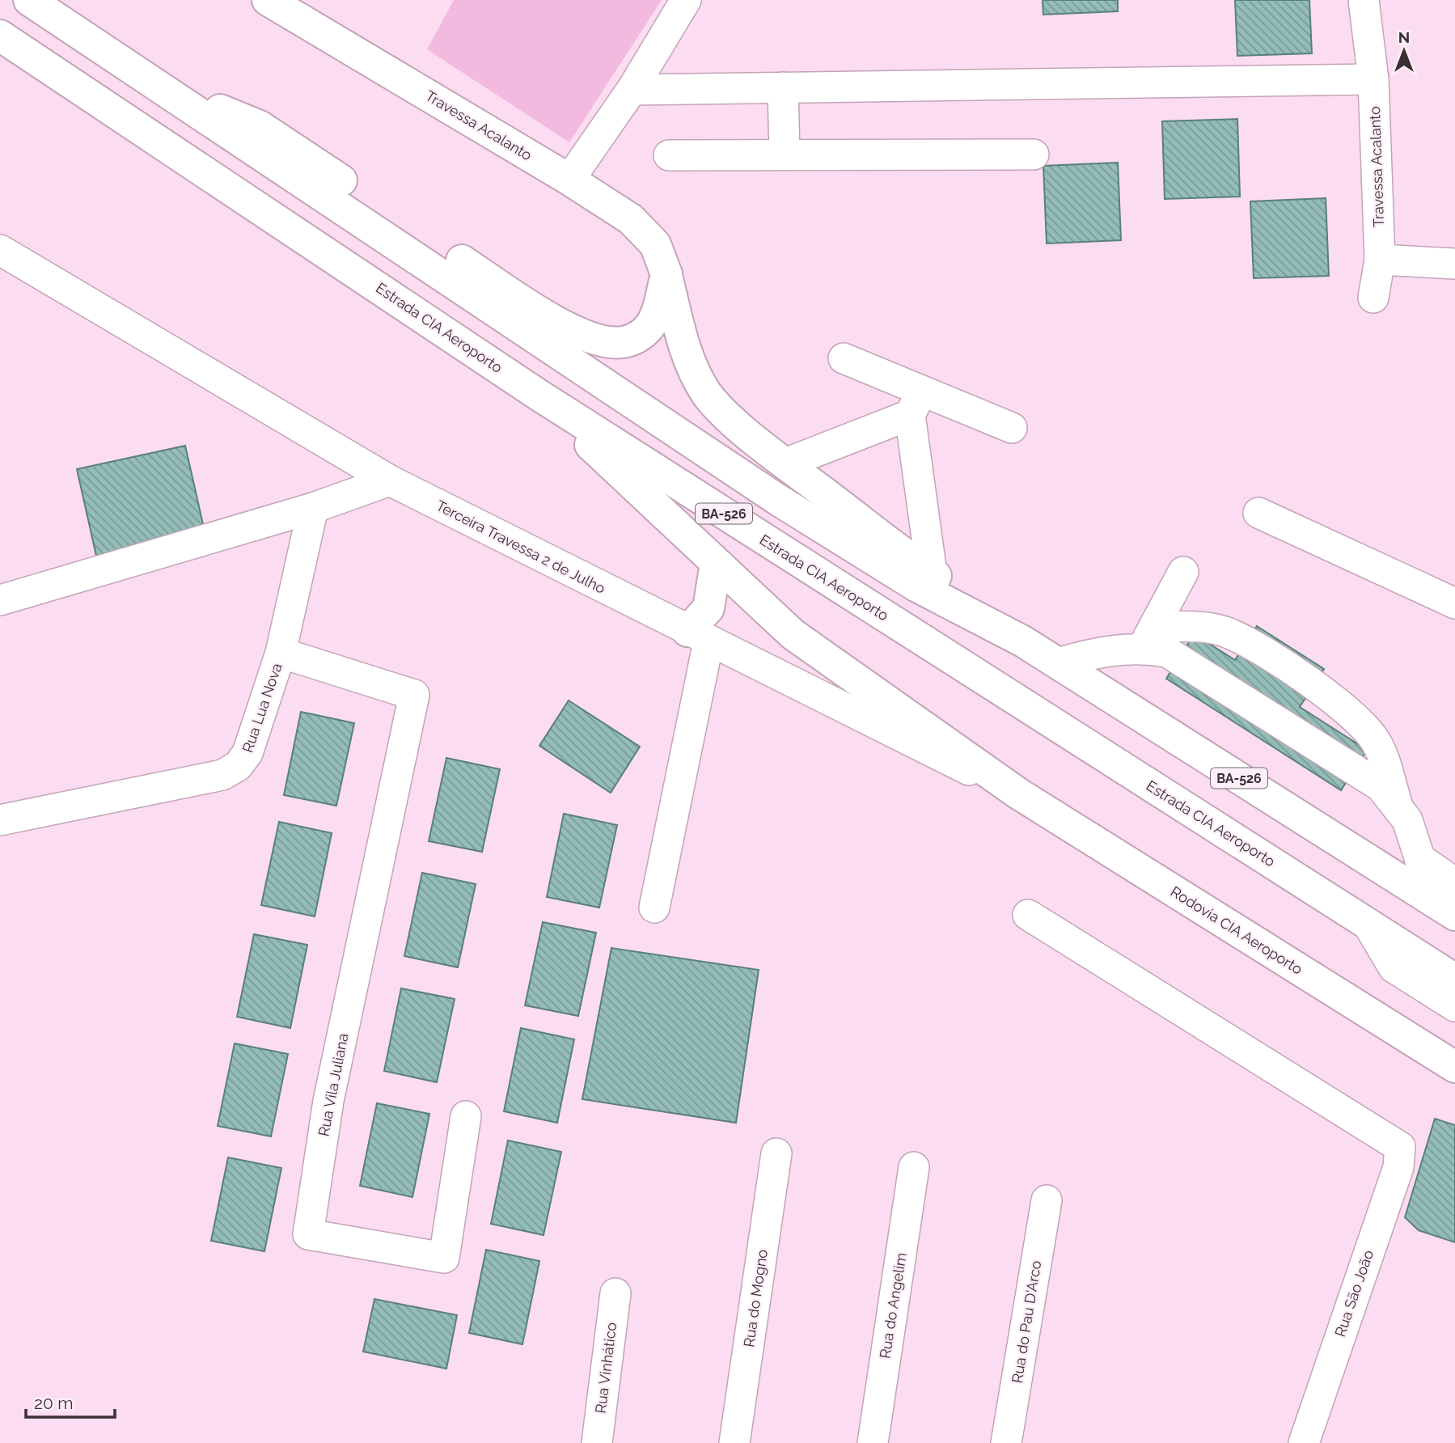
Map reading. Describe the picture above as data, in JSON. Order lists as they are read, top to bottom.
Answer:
{
  "streets": {
    "main road": [
      "Travessa Acalanto",
      "Estrada CIA Aeroporto",
      "BA-526",
      "Rodovia CIA Aeroporto"
    ],
    "street": [
      "Terceira Travessa 2 de Julho",
      "Rua Lua Nova",
      "Rua Vila Juliana",
      "Rua São João",
      "Rua do Mogno",
      "Rua do Angelim",
      "Rua do Pau D'Arco",
      "Rua Vinhático"
    ]
  },
  "crossings": [
    ["Travessa Acalanto", "BA-526"],
    ["Estrada CIA Aeroporto", "Rodovia CIA Aeroporto"],
    ["Terceira Travessa 2 de Julho", "Rodovia CIA Aeroporto"],
    ["Rua Lua Nova", "Rua Vila Juliana"]
  ],
  "scale_bar": "20 m",
  "north": "top"
}
